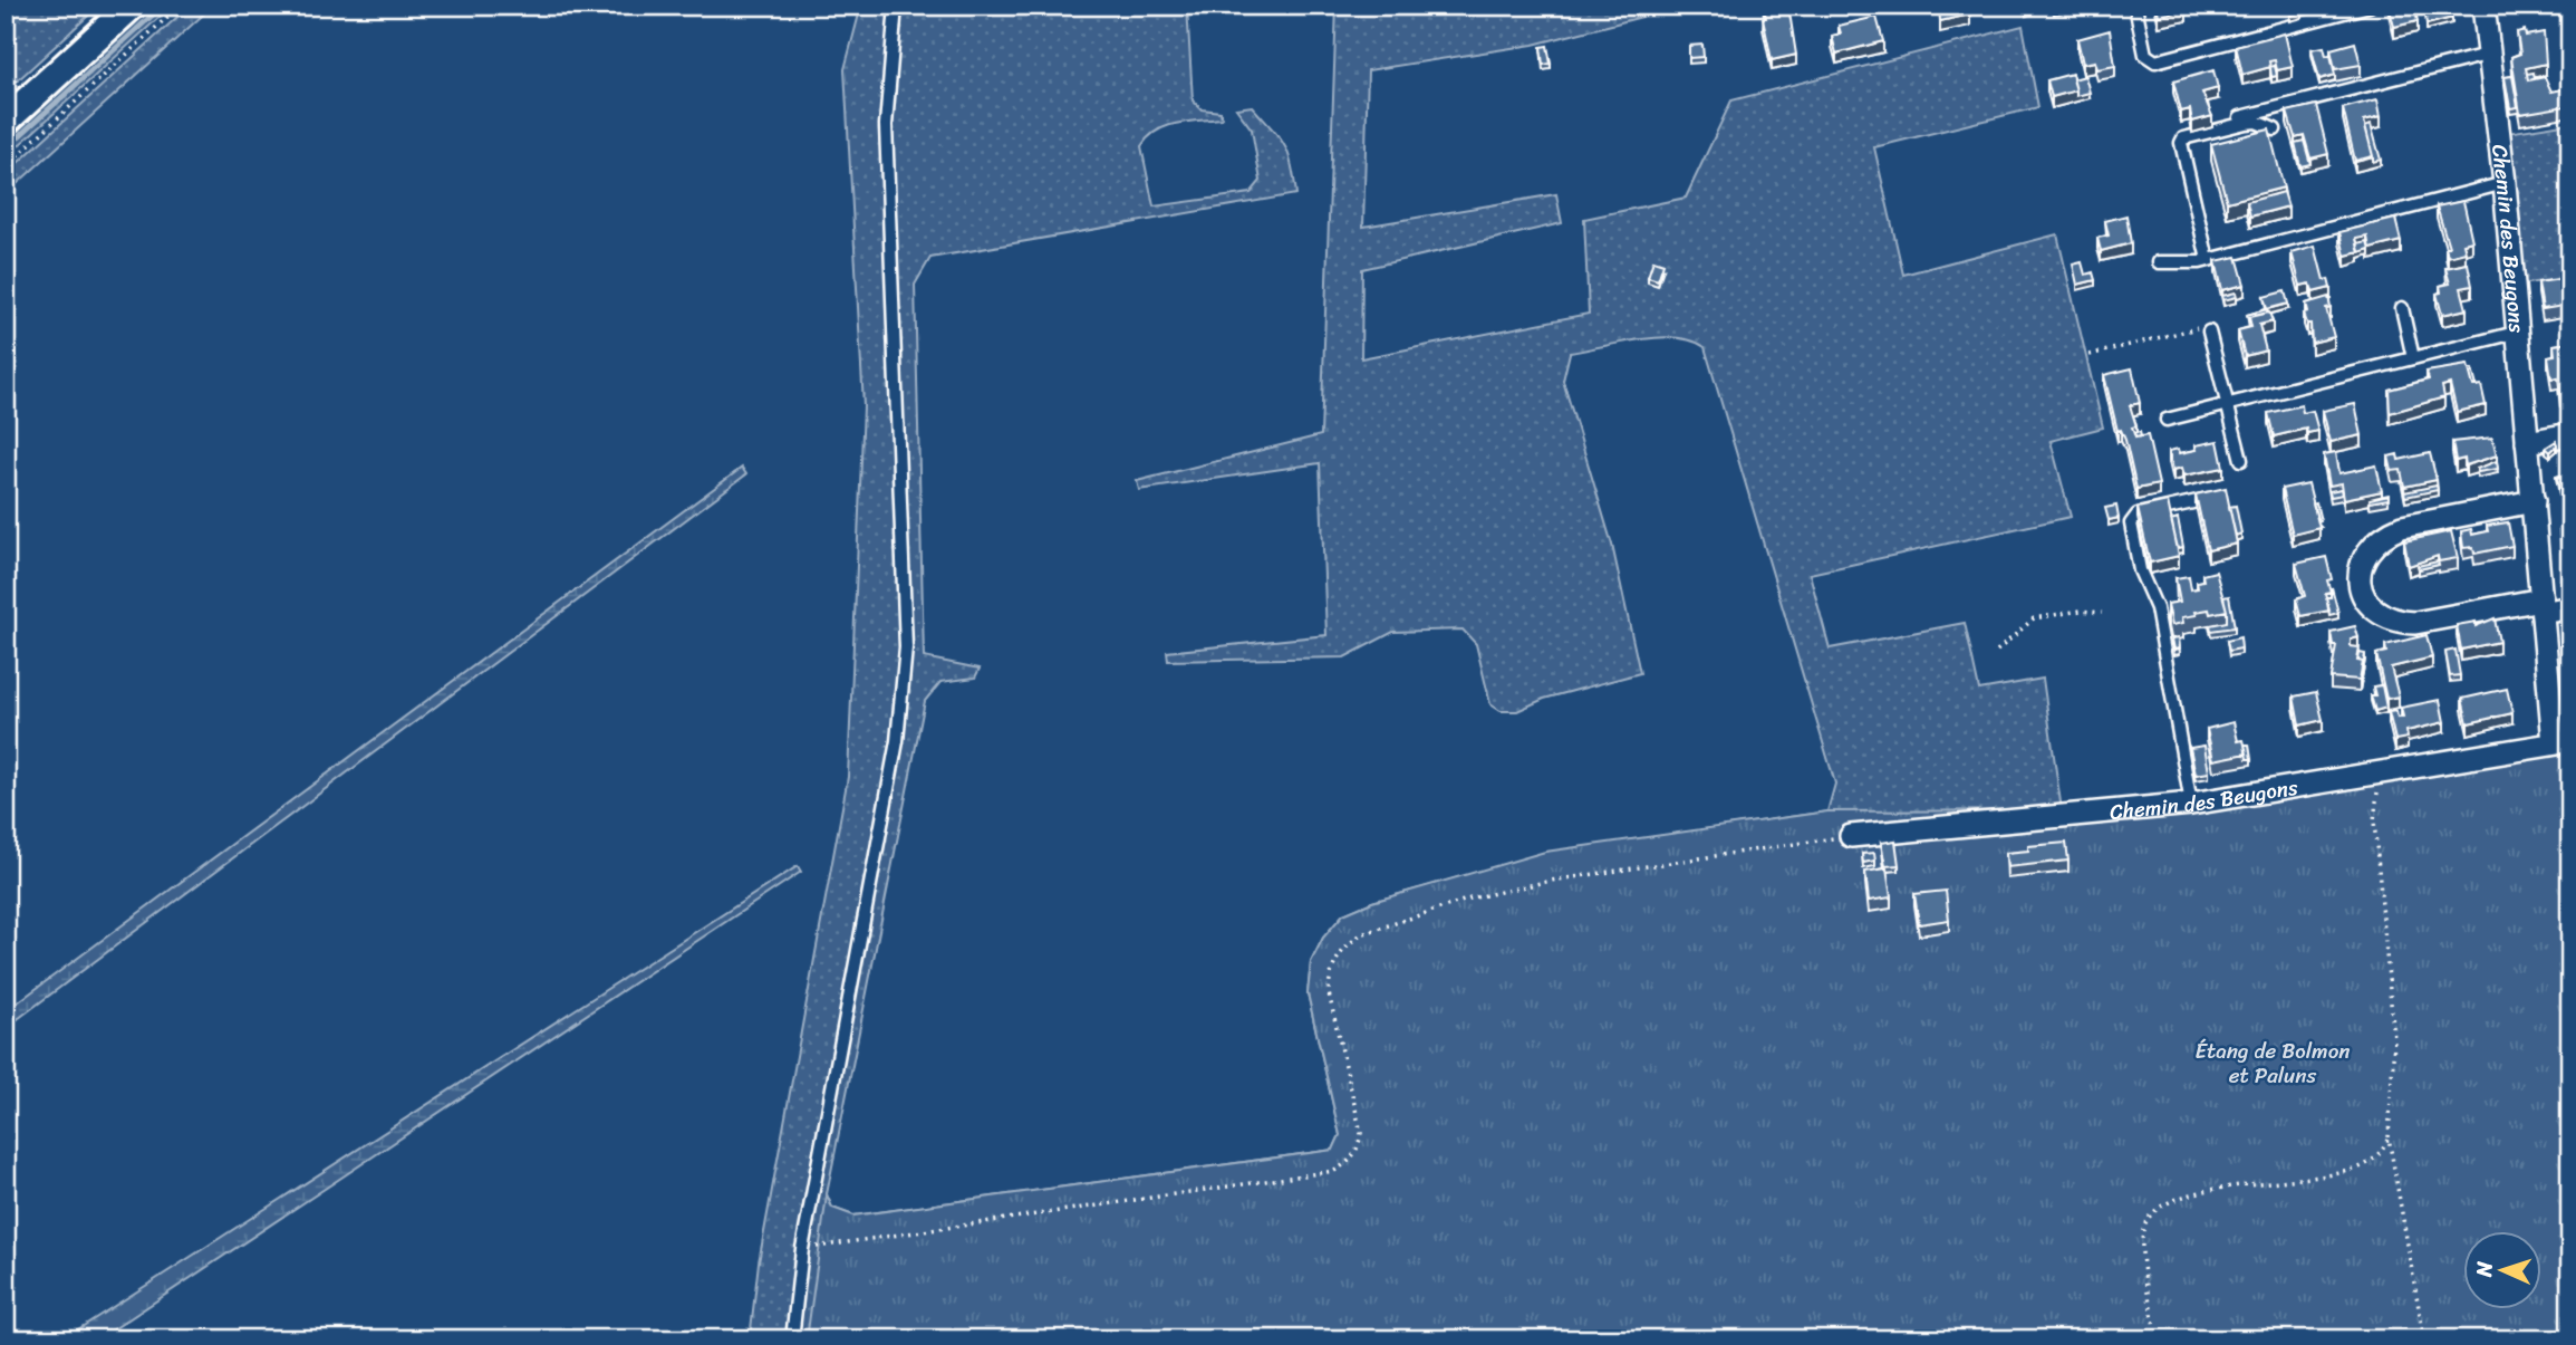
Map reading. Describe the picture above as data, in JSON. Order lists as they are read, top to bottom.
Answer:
{
  "streets": {
    "street": ["Chemin des Beugons"]
  },
  "parks": ["Étang de Bolmon et Paluns"],
  "north": "left"
}
